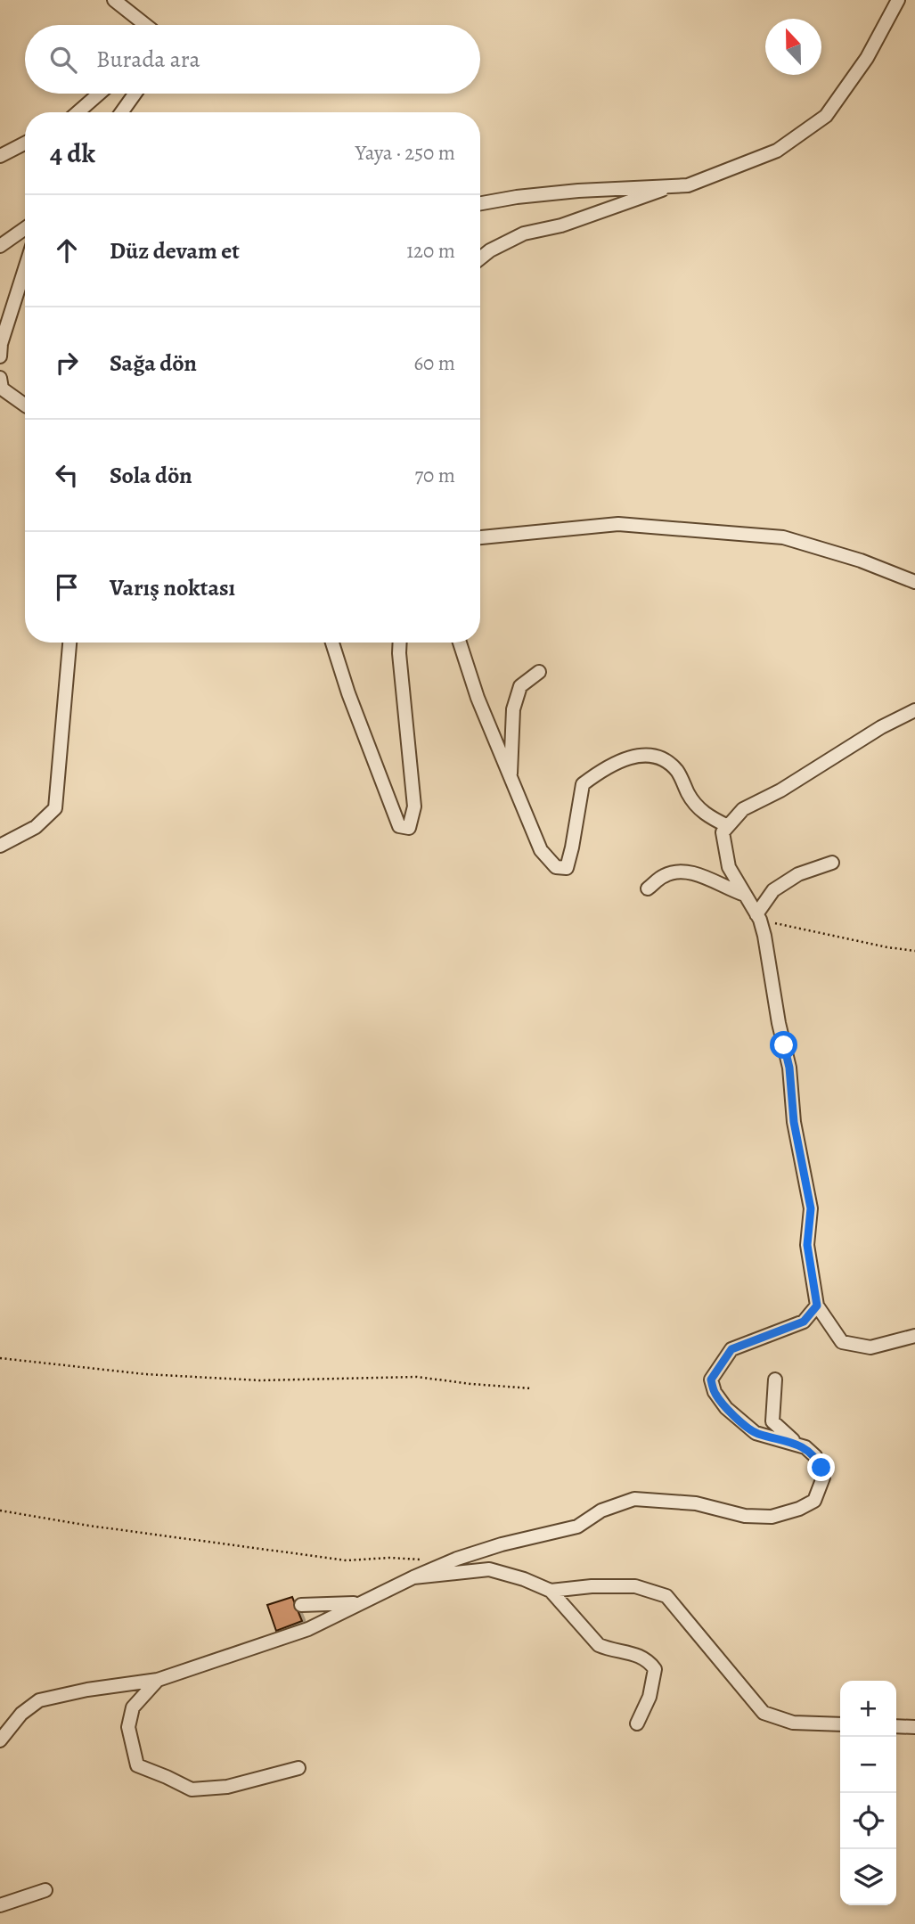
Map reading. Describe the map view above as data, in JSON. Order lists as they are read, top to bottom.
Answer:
{
  "north": "top",
  "page": {
    "search": "Burada ara",
    "heading": ["4 dk", "Yaya · 250 m"],
    "list": [
      ["Düz devam et", "120 m"],
      ["Sağa dön", "60 m"],
      ["Sola dön", "70 m"],
      "Varış noktası"
    ],
    "map_buttons": ["+", "−"]
  }
}
